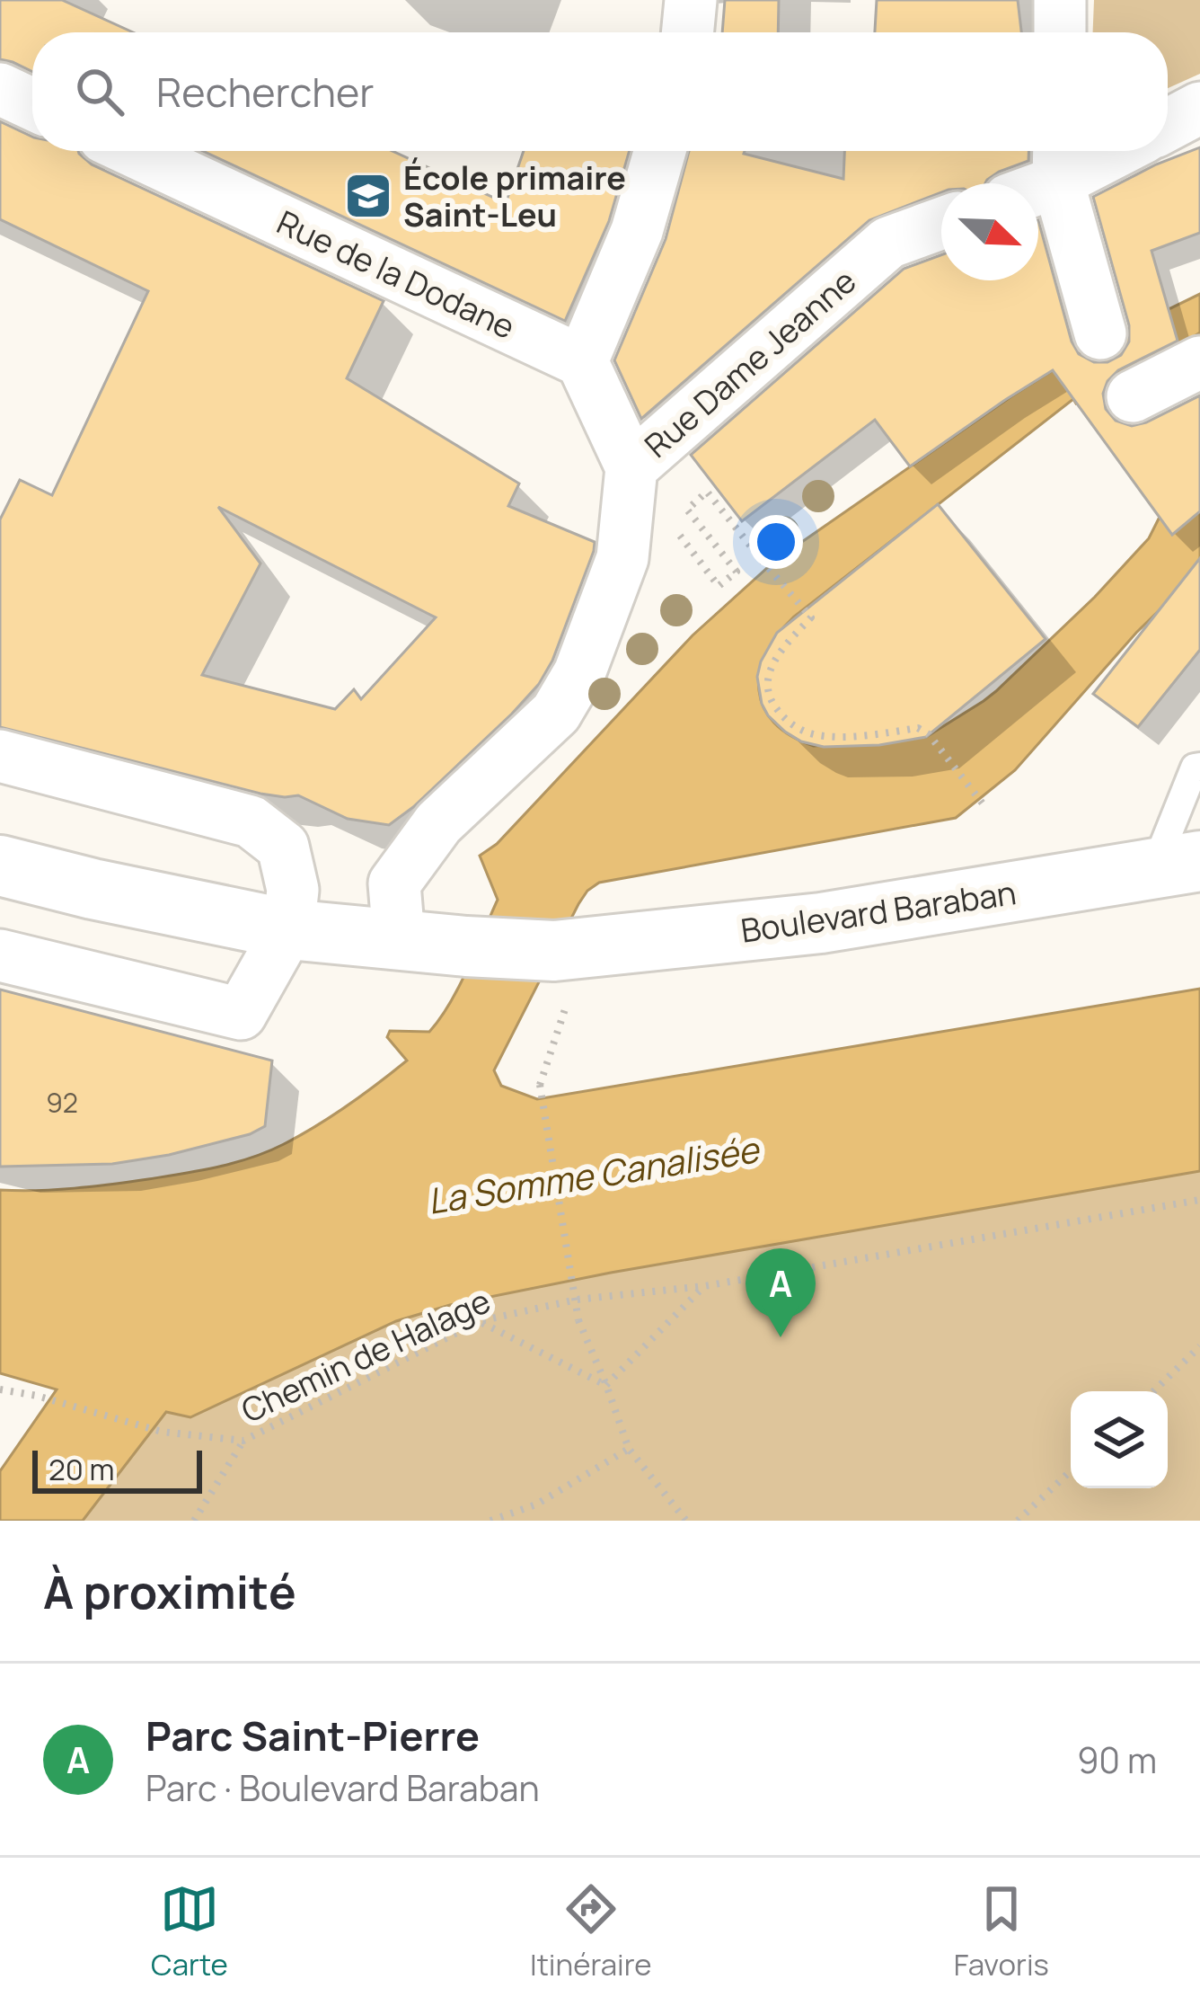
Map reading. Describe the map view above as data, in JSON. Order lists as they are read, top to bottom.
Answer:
{
  "streets": {
    "street": ["Rue de la Dodane", "Rue Dame Jeanne", "Boulevard Baraban"],
    "path": ["Chemin de Halage"]
  },
  "crossings": [
    ["Rue Dame Jeanne", "Boulevard Baraban"]
  ],
  "water": ["La Somme Canalisée"],
  "places": {
    "school or university": ["École primaire Saint-Leu"]
  },
  "house_numbers": ["92"],
  "scale_bar": "20 m",
  "north": "bottom right",
  "page": {
    "search": "Rechercher",
    "pins": "A",
    "scale": "20 m",
    "heading": "À proximité",
    "list": [
      {
        "mark": "A",
        "name": "Parc Saint-Pierre",
        "note": "Parc · Boulevard Baraban",
        "value": "90 m"
      }
    ],
    "nav": ["Carte", "Itinéraire", "Favoris"]
  }
}
